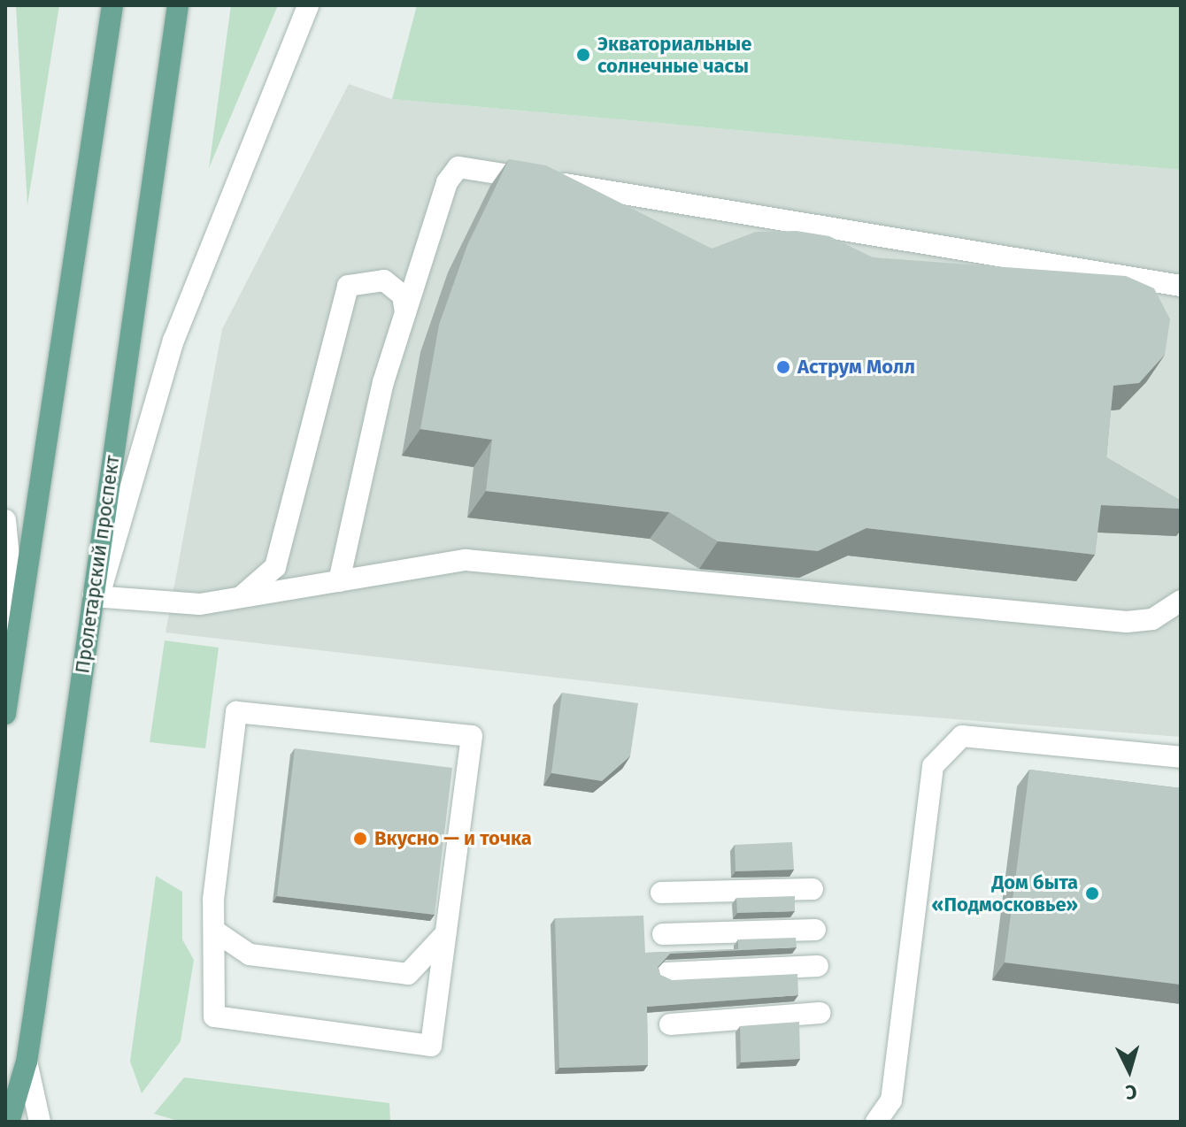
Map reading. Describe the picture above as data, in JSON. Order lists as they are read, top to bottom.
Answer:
{
  "streets": {
    "main road": ["Пролетарский проспект"]
  },
  "places": [
    "Экваториальные солнечные часы",
    "Аструм Молл",
    "Вкусно — и точка",
    "Дом быта «Подмосковье»"
  ],
  "north": "bottom"
}
